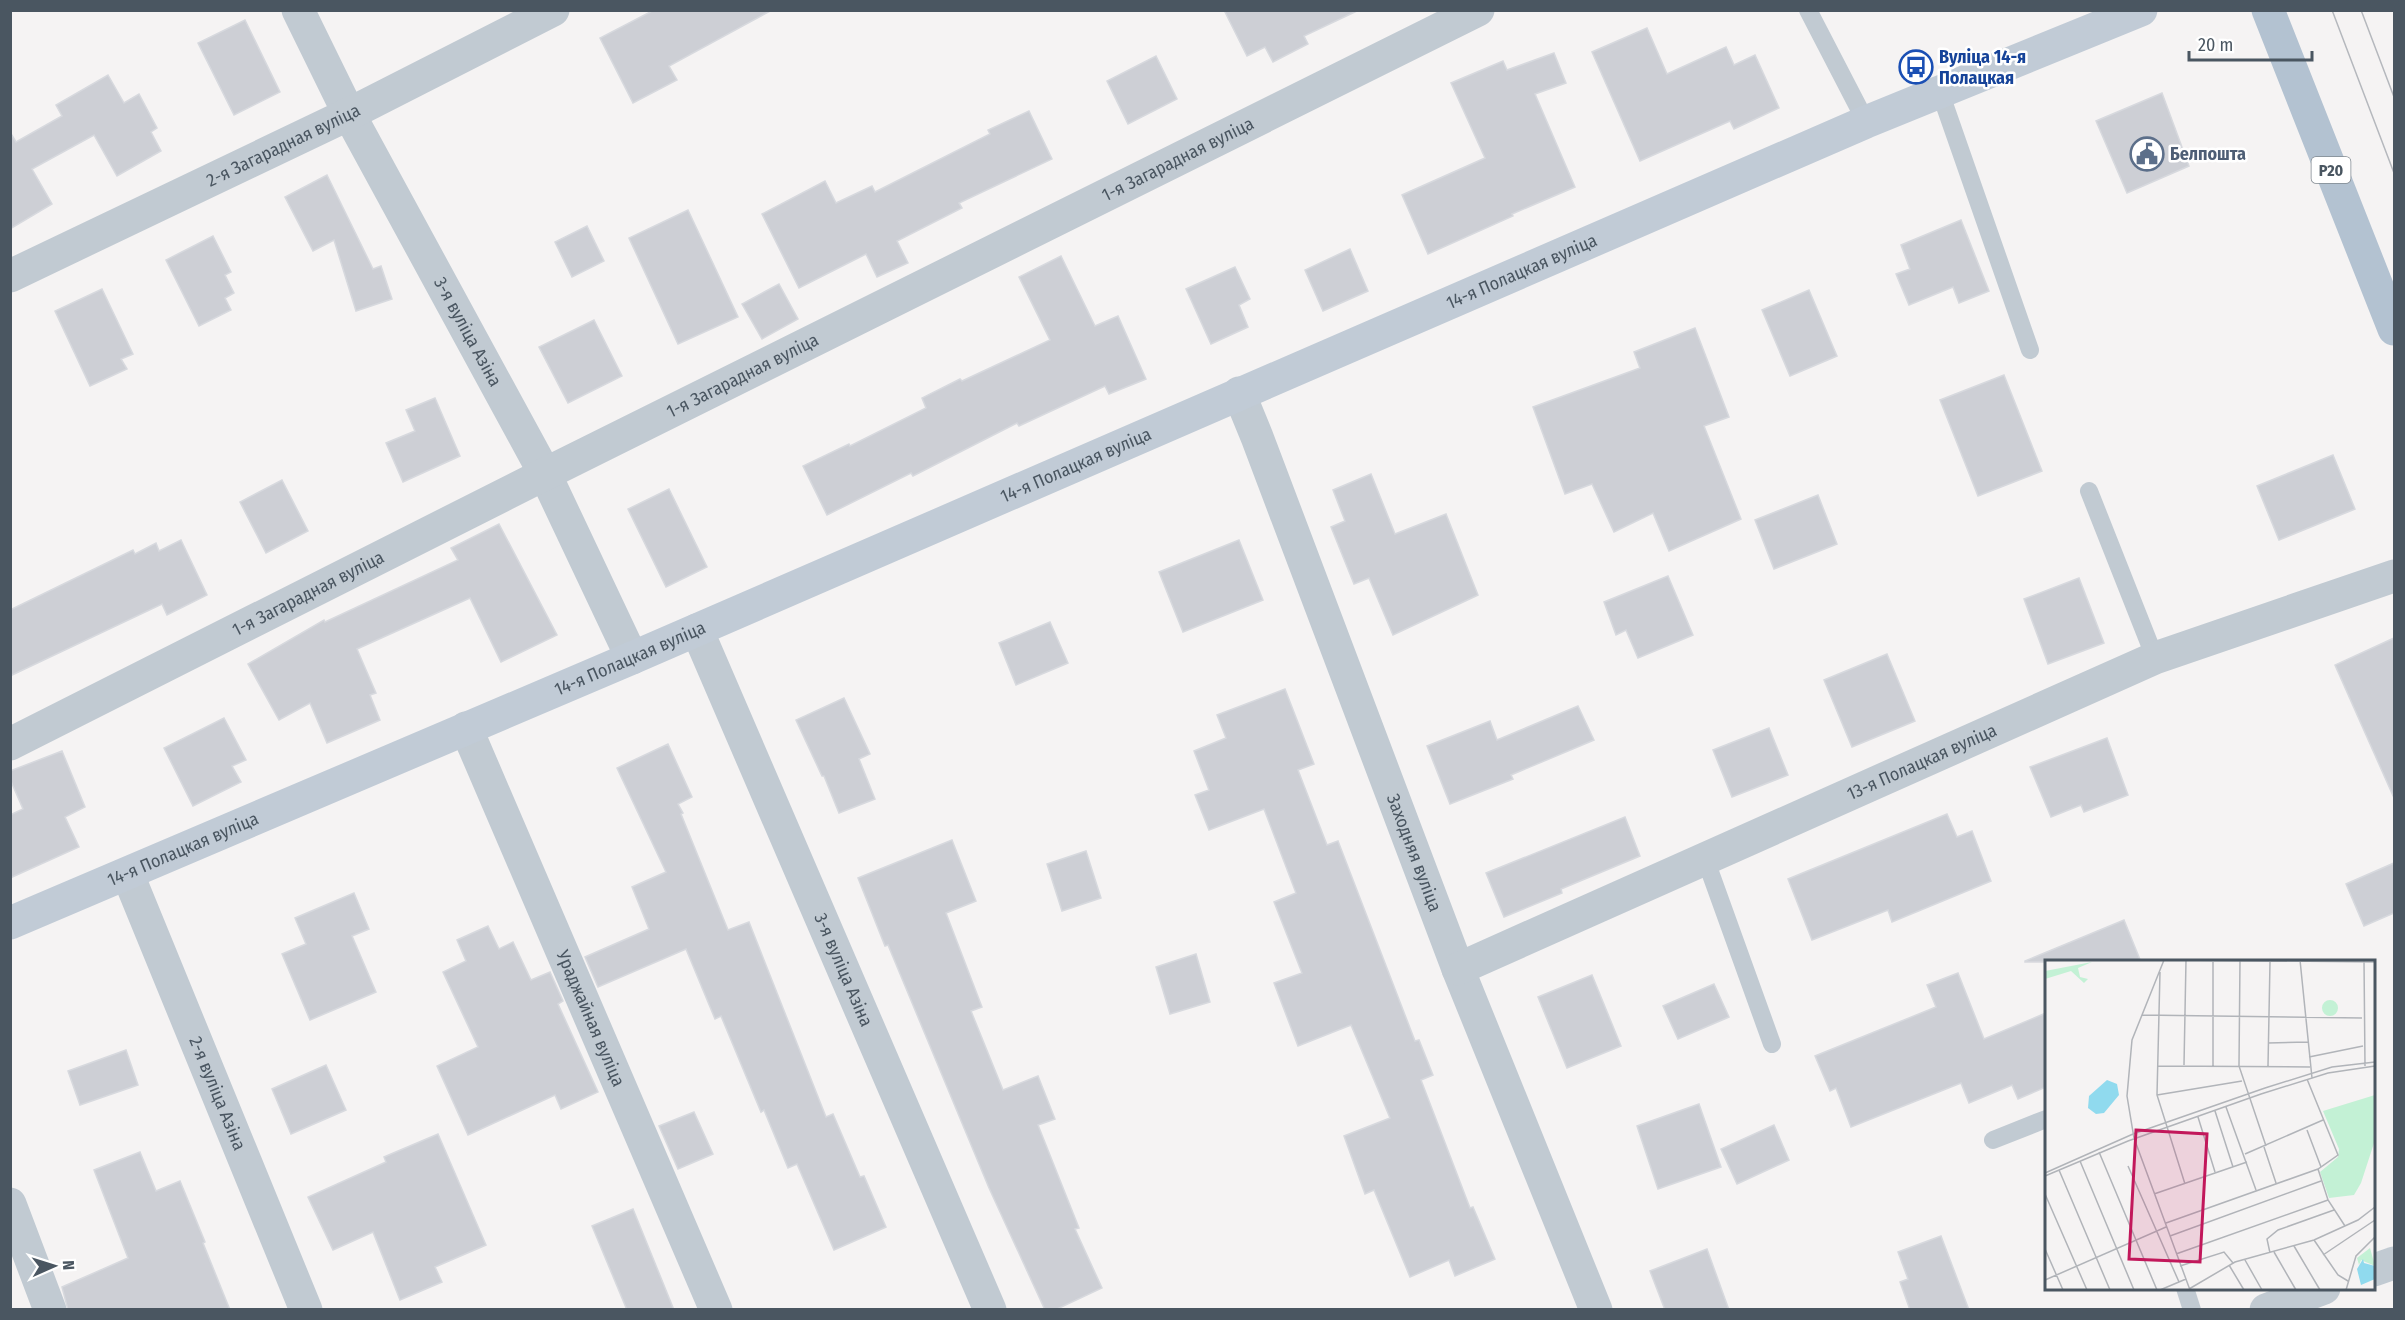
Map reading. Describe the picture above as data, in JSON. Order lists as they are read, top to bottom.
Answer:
{
  "streets": {
    "main road": ["Р20", "14-я Полацкая вуліца"],
    "street": [
      "2-я Загарадная вуліца",
      "1-я Загарадная вуліца",
      "3-я вуліца Азіна",
      "13-я Полацкая вуліца",
      "Заходняя вуліца",
      "Ураджайная вуліца",
      "2-я вуліца Азіна"
    ]
  },
  "crossings": [
    ["2-я Загарадная вуліца", "3-я вуліца Азіна"],
    ["1-я Загарадная вуліца", "3-я вуліца Азіна"],
    ["14-я Полацкая вуліца", "3-я вуліца Азіна"],
    ["14-я Полацкая вуліца", "Заходняя вуліца"],
    ["14-я Полацкая вуліца", "Ураджайная вуліца"],
    ["14-я Полацкая вуліца", "2-я вуліца Азіна"],
    ["13-я Полацкая вуліца", "Заходняя вуліца"]
  ],
  "places": {
    "bus stop": ["Вуліца 14-я Полацкая"],
    "public building": ["Белпошта"]
  },
  "scale_bar": "20 m",
  "north": "right"
}
